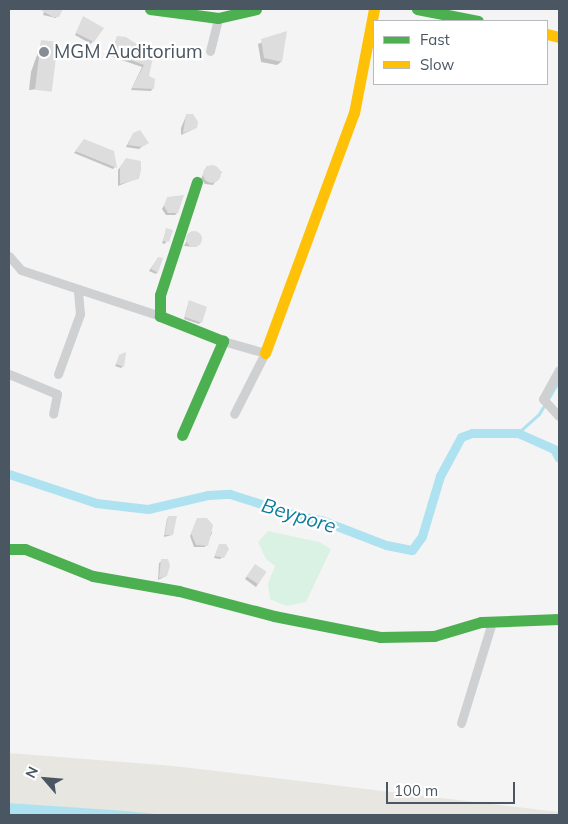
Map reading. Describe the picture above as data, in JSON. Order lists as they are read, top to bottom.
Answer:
{
  "water": ["Beypore"],
  "places": ["MGM Auditorium"],
  "legend": ["Fast", "Slow"],
  "scale_bar": "100 m",
  "north": "top left"
}
